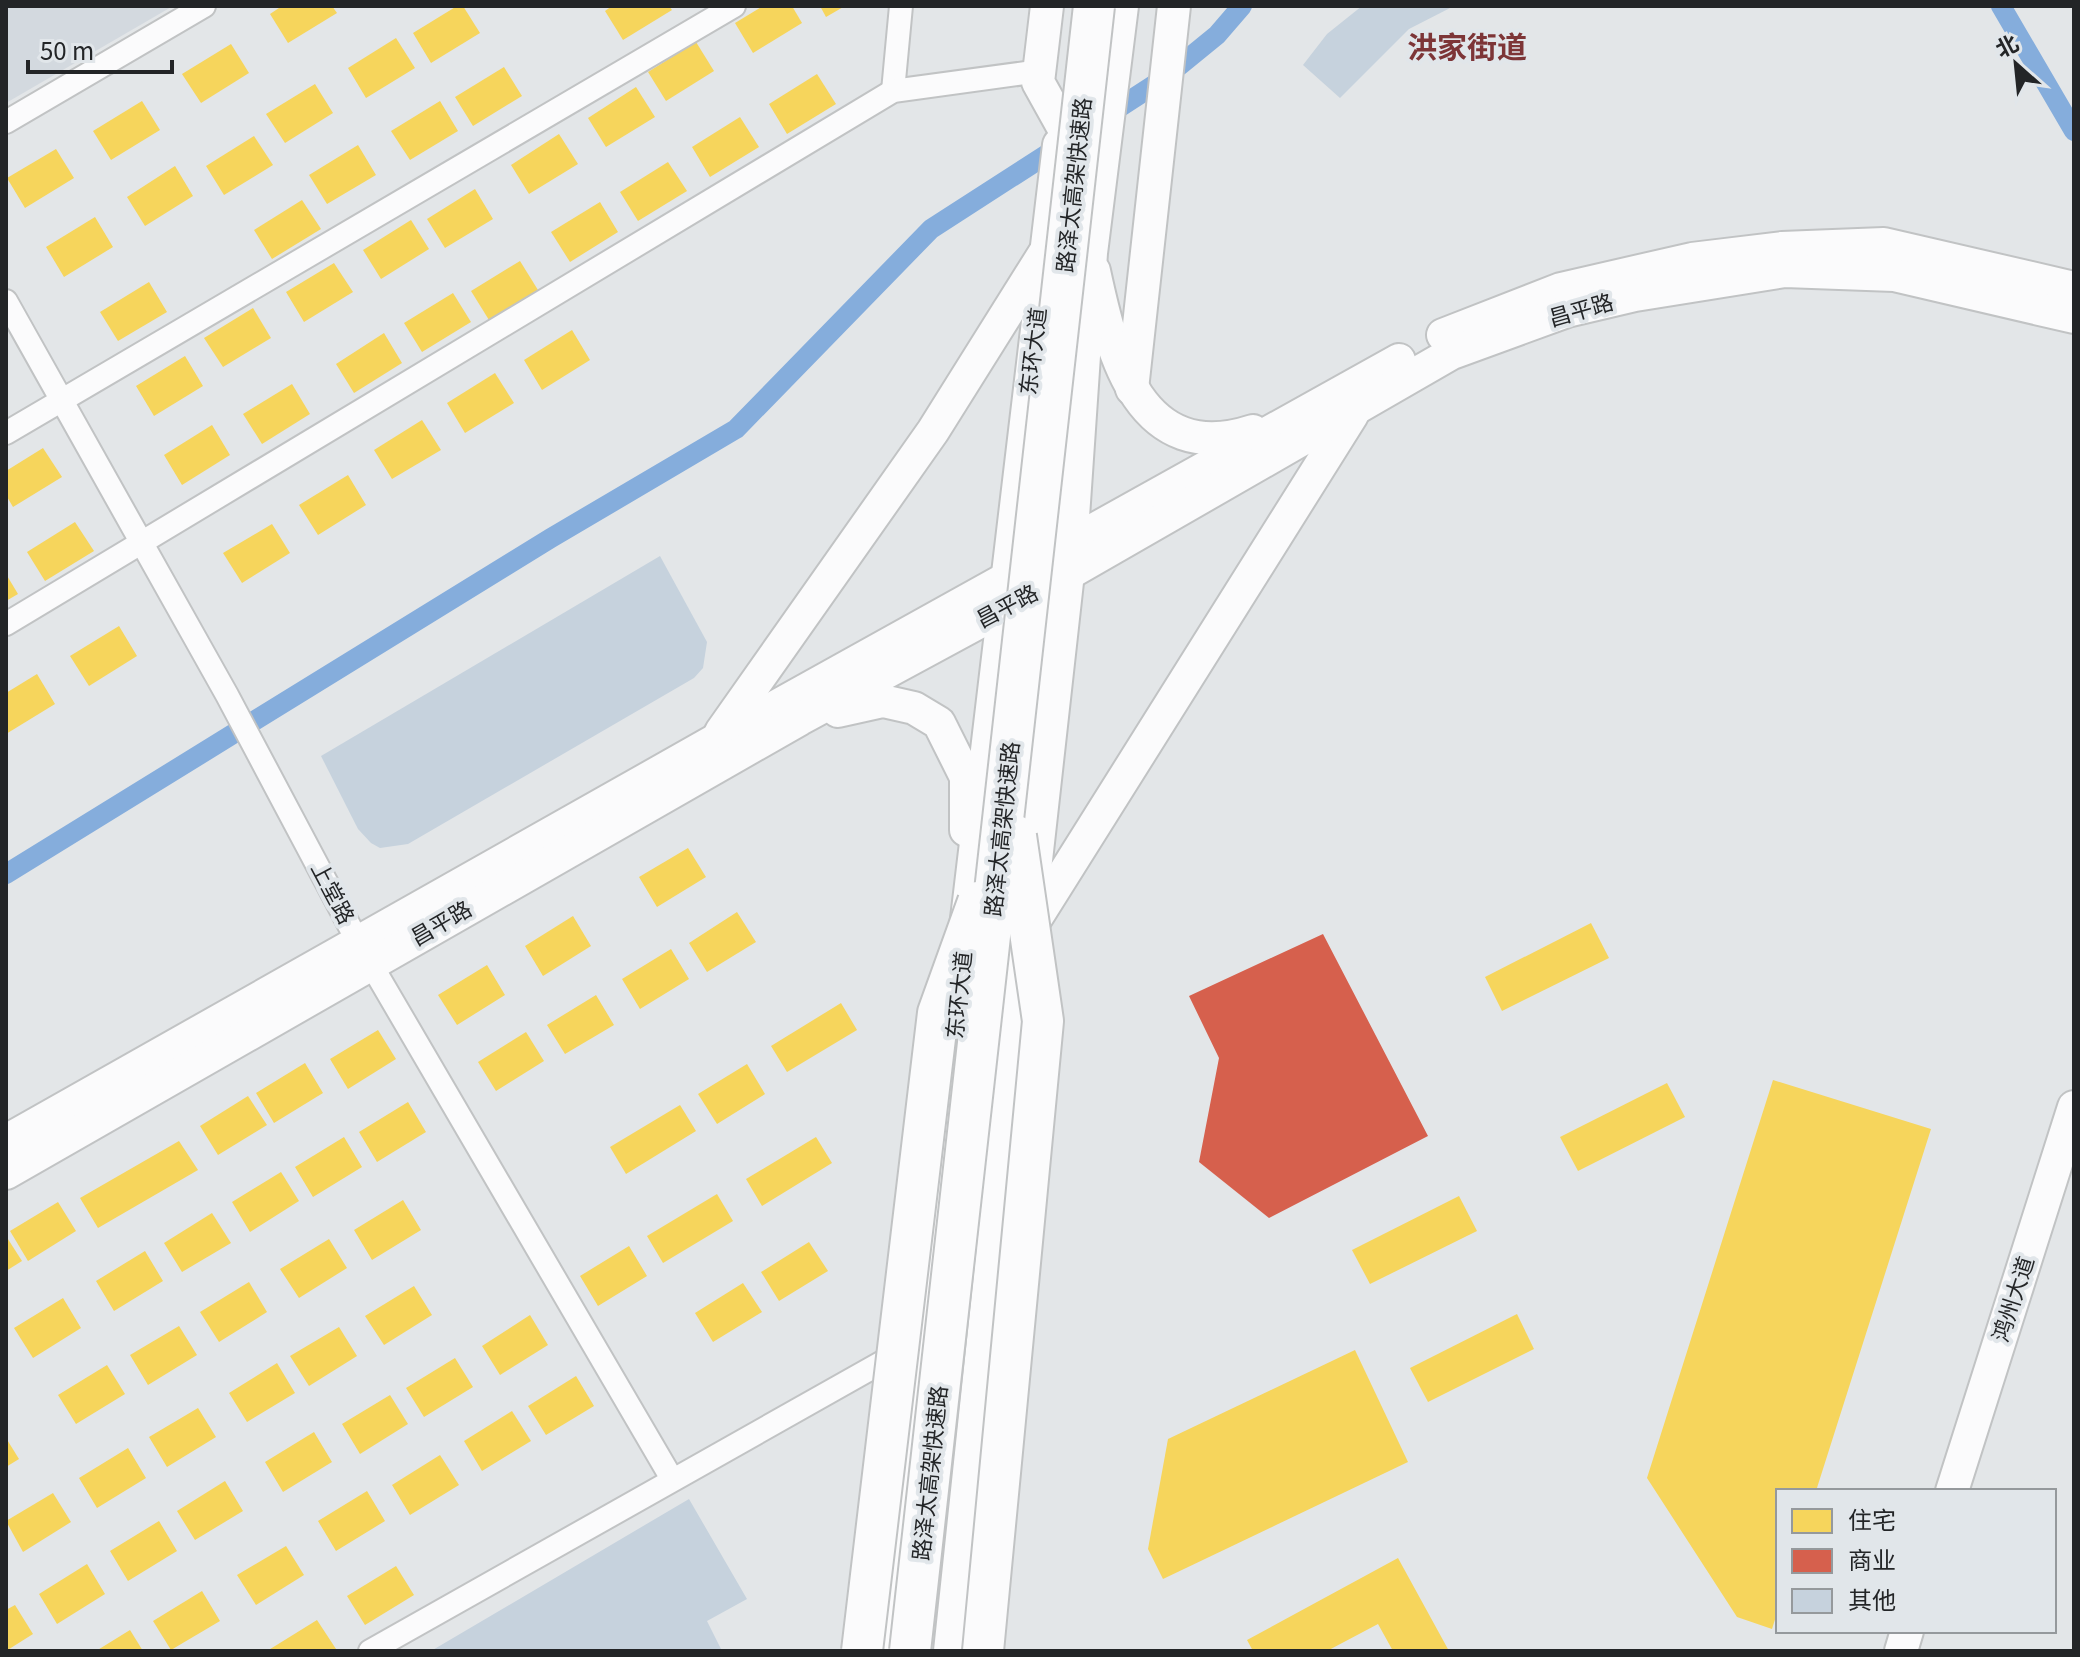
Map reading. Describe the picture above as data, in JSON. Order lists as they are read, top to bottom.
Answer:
{
  "streets": {
    "highway": ["路泽太高架快速路"],
    "main road": ["昌平路", "东环大道", "鸿州大道"],
    "street": ["上堂路"]
  },
  "crossings": [
    ["路泽太高架快速路", "东环大道"],
    ["昌平路", "东环大道"],
    ["昌平路", "上堂路"]
  ],
  "districts": ["洪家街道"],
  "legend": ["住宅", "商业", "其他"],
  "scale_bar": "50 m",
  "north": "top left"
}
